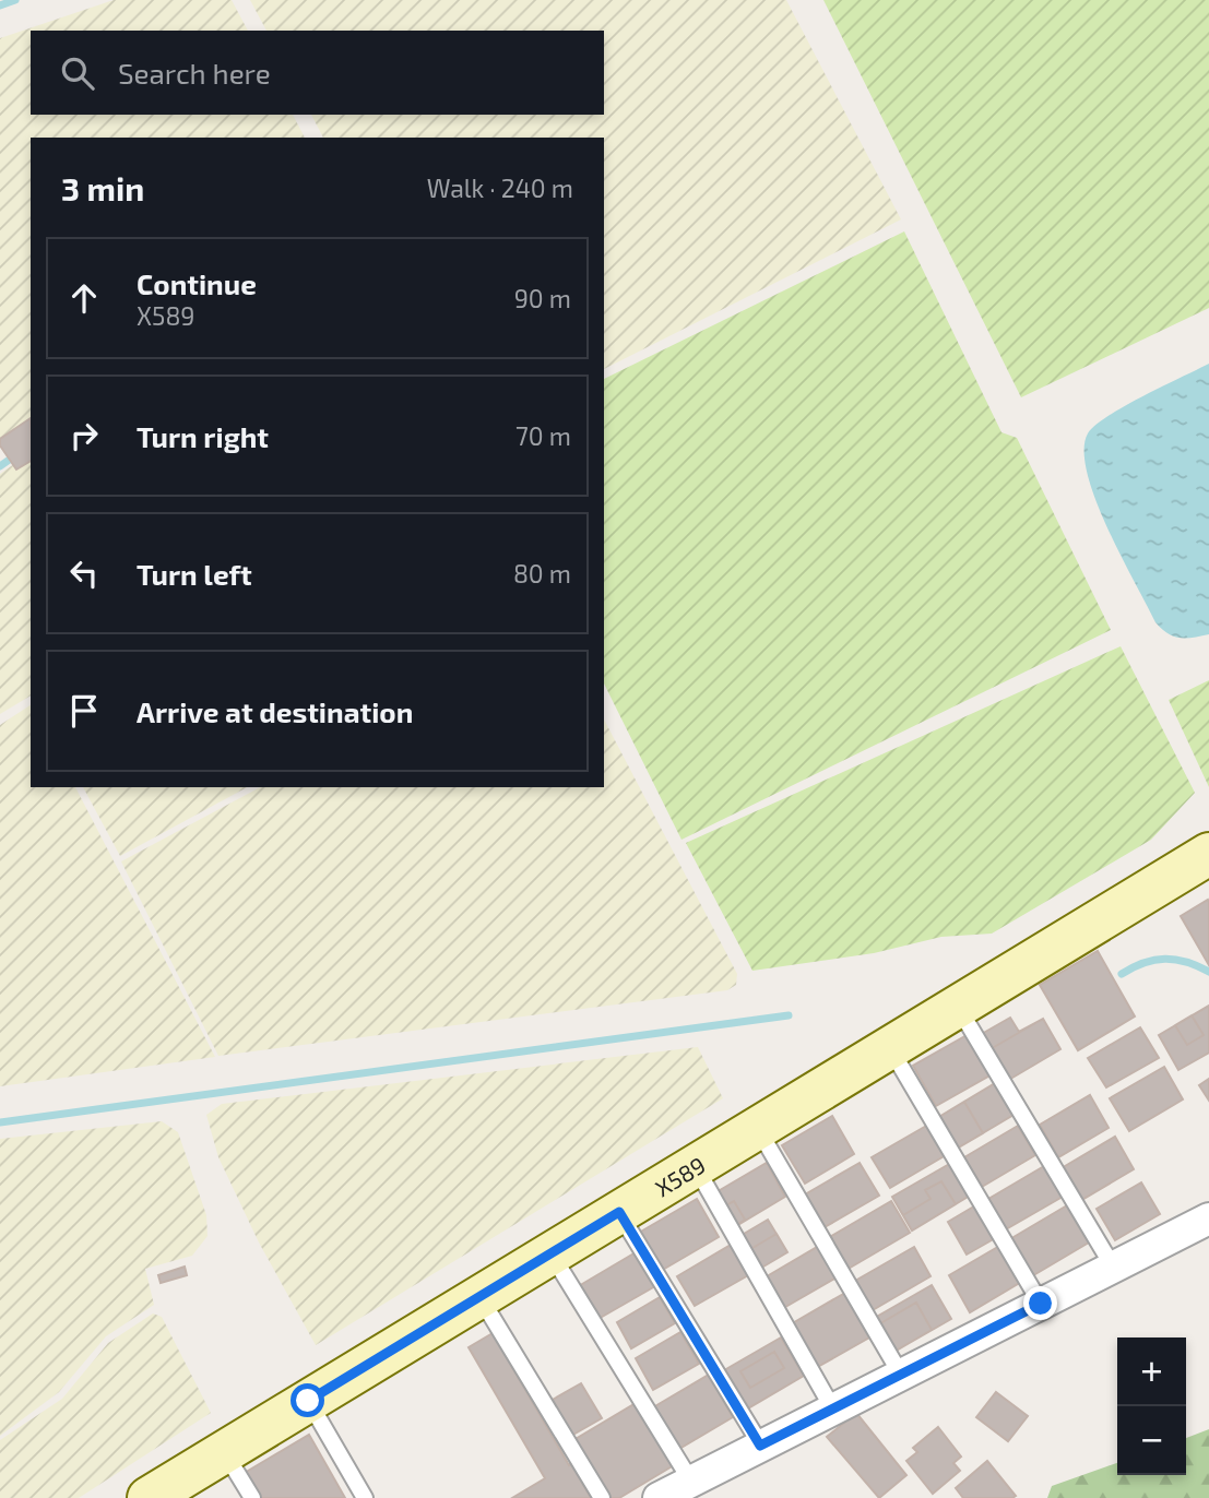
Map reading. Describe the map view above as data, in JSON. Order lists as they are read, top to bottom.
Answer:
{
  "streets": {
    "street": ["X589"]
  },
  "page": {
    "search": "Search here",
    "heading": ["3 min", "Walk · 240 m"],
    "list": [
      ["Continue", "X589", "90 m"],
      ["Turn right", "70 m"],
      ["Turn left", "80 m"],
      "Arrive at destination"
    ],
    "map_buttons": ["+", "−"]
  }
}
